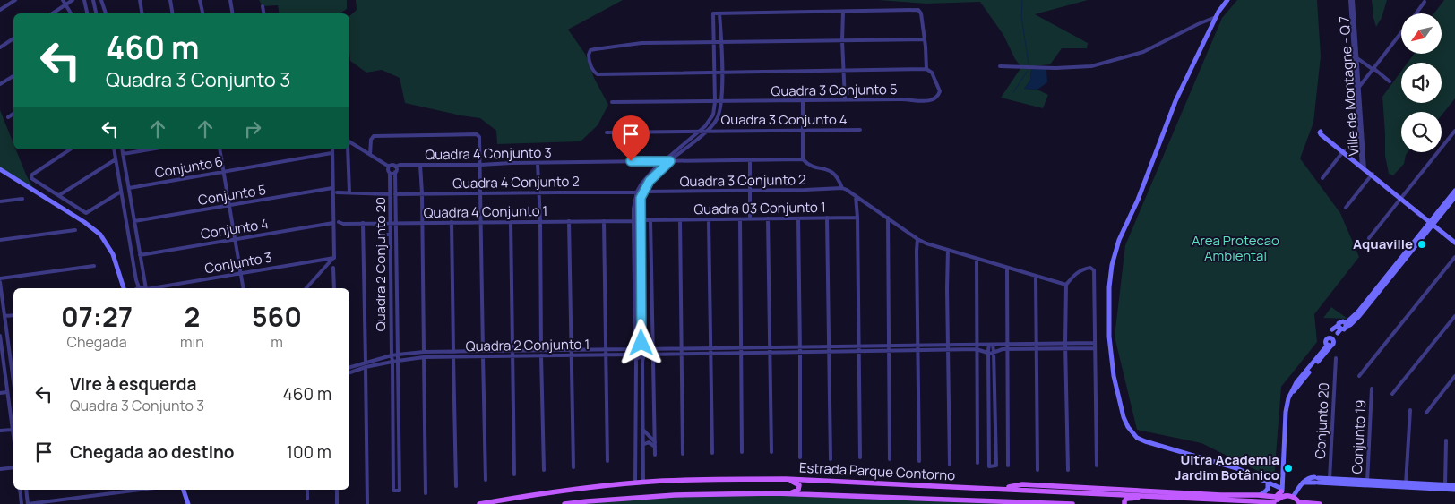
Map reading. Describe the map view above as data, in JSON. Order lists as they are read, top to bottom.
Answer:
{
  "streets": {
    "main road": ["Estrada Parque Contorno"],
    "street": [
      "Ville de Montagne - Q 7",
      "Quadra 3 Conjunto 5",
      "Quadra 3 Conjunto 4",
      "Quadra 4 Conjunto 3",
      "Conjunto 6",
      "Quadra 3 Conjunto 2",
      "Quadra 4 Conjunto 2",
      "Conjunto 5",
      "Quadra 03 Conjunto 1",
      "Quadra 4 Conjunto 1",
      "Conjunto 4",
      "Conjunto 3",
      "Quadra 2 Conjunto 20",
      "Quadra 2 Conjunto 1",
      "Conjunto 20",
      "Conjunto 19"
    ]
  },
  "crossings": [
    ["Quadra 4 Conjunto 3", "Quadra 2 Conjunto 20"],
    ["Quadra 3 Conjunto 2", "Quadra 4 Conjunto 2"],
    ["Quadra 4 Conjunto 2", "Quadra 2 Conjunto 20"],
    ["Quadra 4 Conjunto 1", "Quadra 2 Conjunto 20"],
    ["Quadra 2 Conjunto 20", "Quadra 2 Conjunto 1"]
  ],
  "parks": ["Area Protecao Ambiental"],
  "places": ["Aquaville", "Ultra Academia Jardim Botânico"],
  "north": "bottom left",
  "page": {
    "turn": ["460 m", "Quadra 3 Conjunto 3"],
    "eta": [
      "07:27",
      "Chegada",
      "2",
      "min",
      "560",
      "m"
    ],
    "list": [
      {
        "name": "Vire à esquerda",
        "note": "Quadra 3 Conjunto 3",
        "value": "460 m"
      },
      {
        "name": "Chegada ao destino",
        "value": "100 m"
      }
    ]
  }
}
